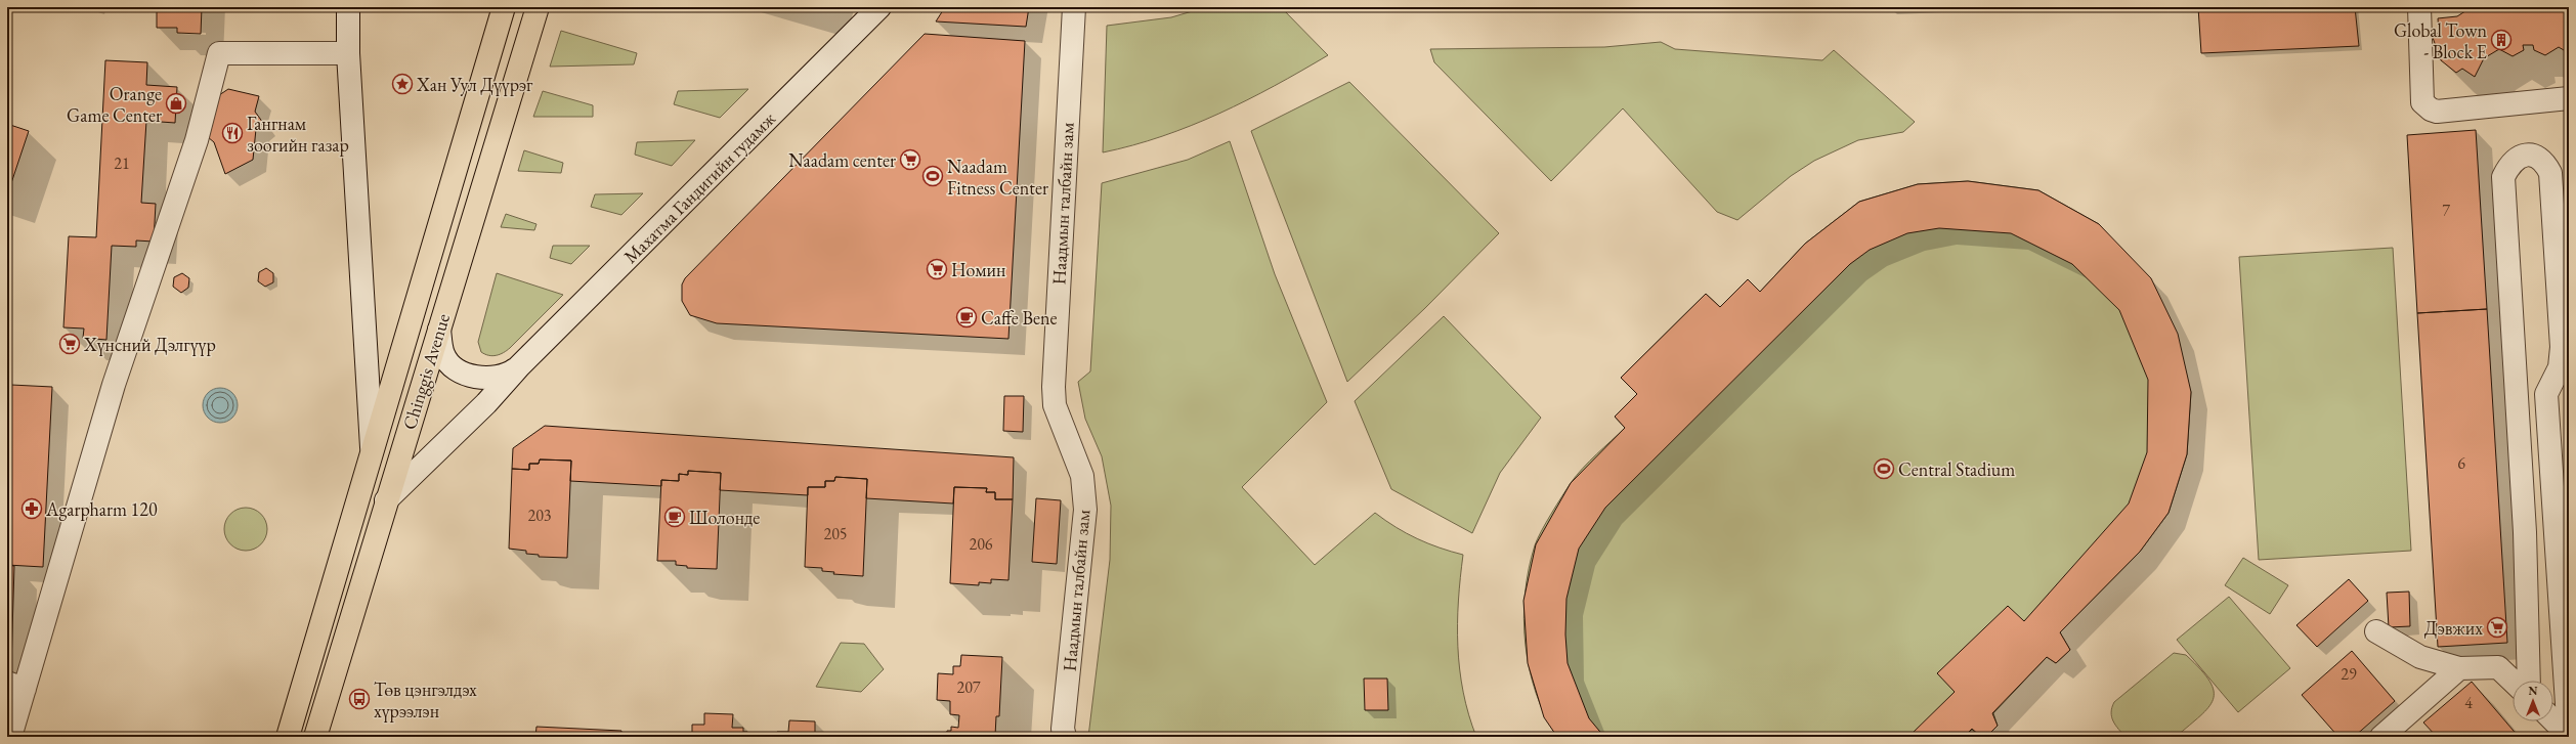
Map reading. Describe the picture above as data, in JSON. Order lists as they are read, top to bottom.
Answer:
{
  "streets": {
    "highway": ["Chinggis Avenue"],
    "street": ["Махатма Гандигийн гудамж", "Наадмын талбайн зам"]
  },
  "places": {
    "building": ["Global Town - Block E"],
    "place": ["Хан Уул Дүүрэг"],
    "shop": ["Orange Game Center"],
    "restaurant": ["Гангнам зоогийн газар"],
    "supermarket": [
      "Naadam center",
      "Номин",
      "Хүнсний Дэлгүүр",
      "Дэвжих"
    ],
    "sports": ["Naadam Fitness Center", "Central Stadium"],
    "cafe": ["Caffe Bene", "Шолонде"],
    "pharmacy": ["Agarpharm 120"],
    "bus stop": ["Төв цэнгэлдэх хүрээлэн"]
  },
  "house_numbers": [
    "21",
    "7",
    "6",
    "203",
    "205",
    "206",
    "29",
    "207",
    "4"
  ],
  "north": "top"
}
